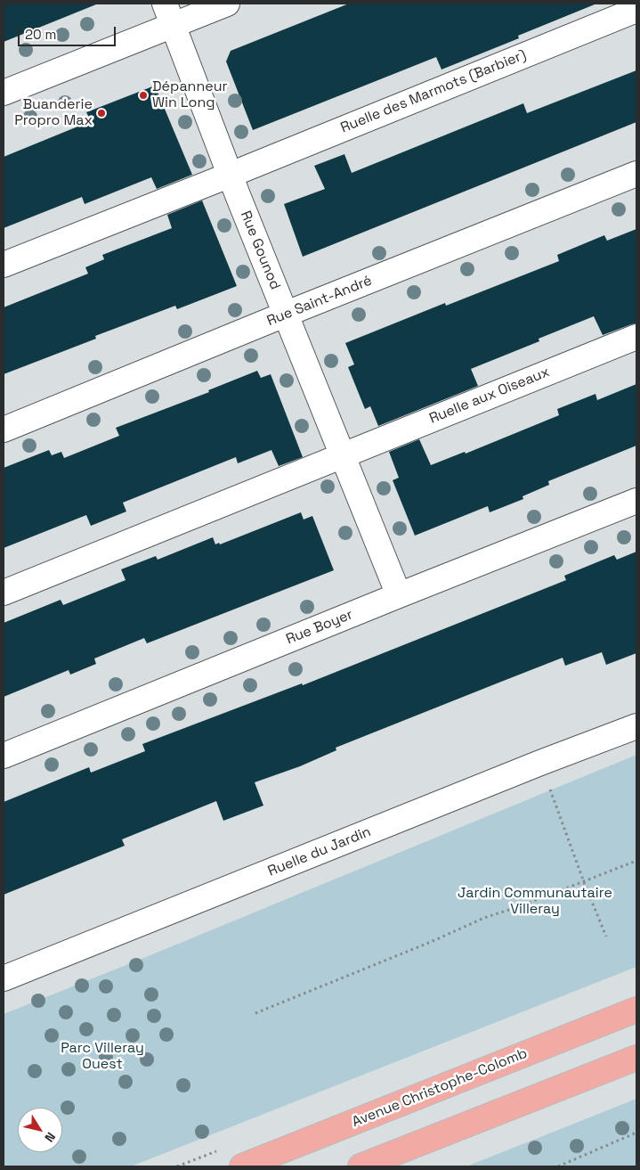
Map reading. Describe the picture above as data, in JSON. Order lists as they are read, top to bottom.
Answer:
{
  "streets": {
    "main road": ["Avenue Christophe-Colomb"],
    "street": [
      "Ruelle des Marmots (Barbier)",
      "Rue Gounod",
      "Rue Saint-André",
      "Ruelle aux Oiseaux",
      "Rue Boyer",
      "Ruelle du Jardin"
    ]
  },
  "crossings": [
    ["Ruelle des Marmots (Barbier)", "Rue Gounod"],
    ["Rue Gounod", "Rue Saint-André"],
    ["Rue Gounod", "Ruelle aux Oiseaux"],
    ["Rue Gounod", "Rue Boyer"]
  ],
  "parks": ["Jardin Communautaire Villeray", "Parc Villeray Ouest"],
  "places": ["Dépanneur Win Long", "Buanderie Propro Max"],
  "scale_bar": "20 m",
  "north": "bottom right"
}
